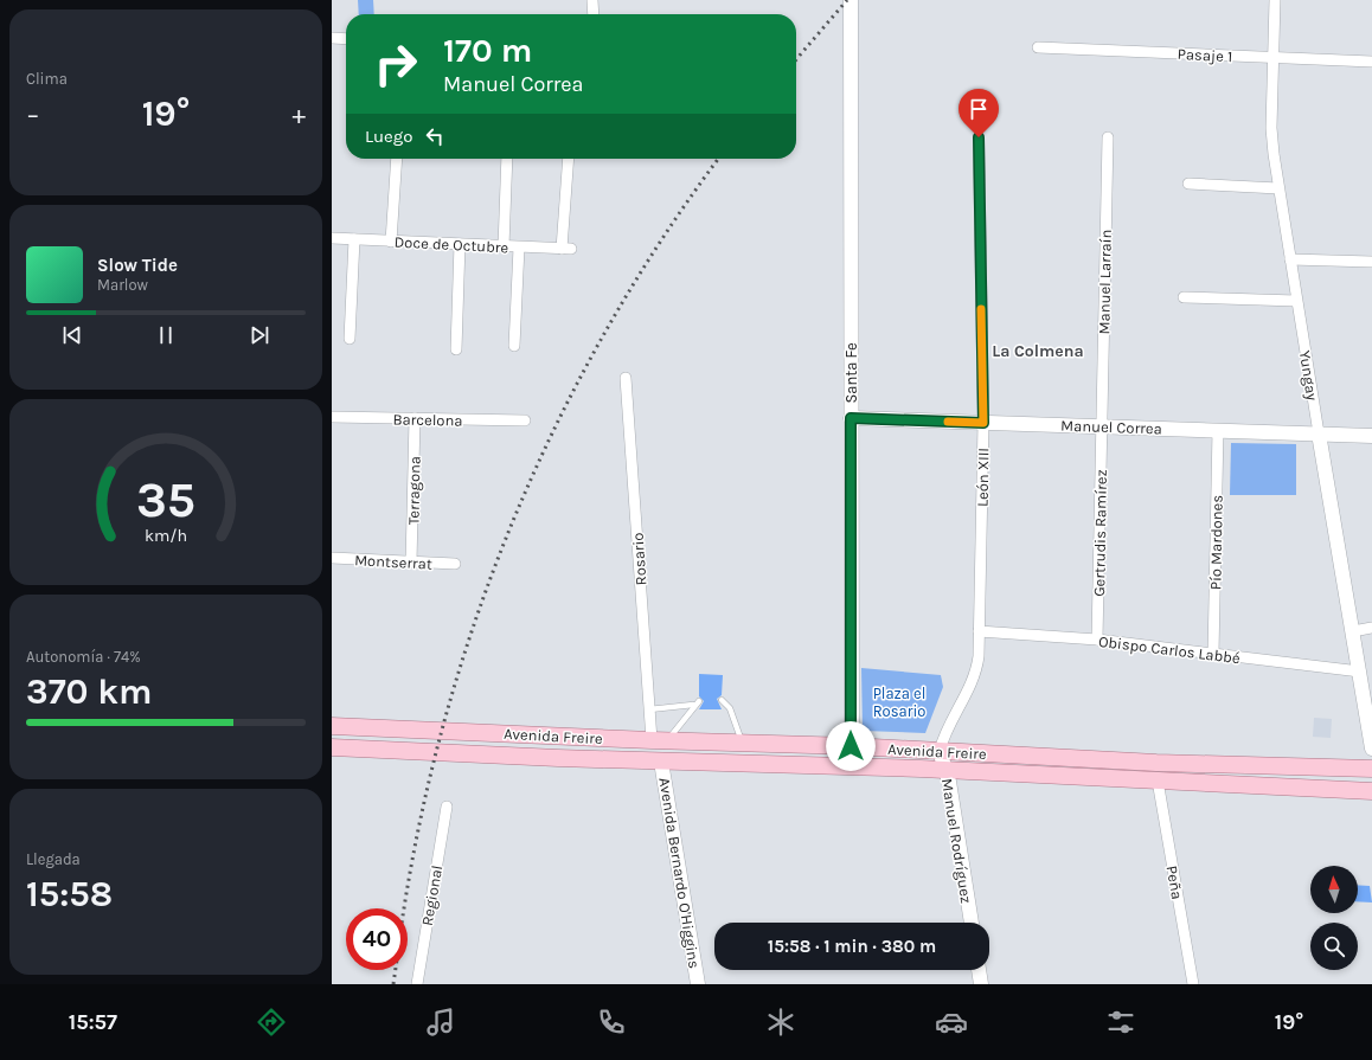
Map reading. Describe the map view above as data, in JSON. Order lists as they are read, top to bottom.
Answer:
{
  "streets": {
    "main road": ["Avenida Freire"],
    "street": [
      "Pasaje 1",
      "Doce de Octubre",
      "Manuel Larraín",
      "Santa Fe",
      "Yungay",
      "Barcelona",
      "Manuel Correa",
      "León XIII",
      "Terragona",
      "Gertrudis Ramírez",
      "Pío Mardones",
      "Rosario",
      "Montserrat",
      "Obispo Carlos Labbé",
      "Manuel Rodríguez",
      "Avenida Bernardo O'Higgins",
      "Peña",
      "Regional"
    ]
  },
  "crossings": [
    ["Pasaje 1", "Yungay"],
    ["Manuel Larraín", "Manuel Correa"],
    ["Manuel Larraín", "Gertrudis Ramírez"],
    ["Santa Fe", "Manuel Correa"],
    ["Santa Fe", "Avenida Freire"],
    ["Yungay", "Manuel Correa"],
    ["Yungay", "Obispo Carlos Labbé"],
    ["Barcelona", "Terragona"],
    ["Manuel Correa", "León XIII"],
    ["Manuel Correa", "Gertrudis Ramírez"],
    ["Manuel Correa", "Pío Mardones"],
    ["León XIII", "Obispo Carlos Labbé"],
    ["León XIII", "Avenida Freire"],
    ["León XIII", "Manuel Rodríguez"],
    ["Terragona", "Montserrat"],
    ["Gertrudis Ramírez", "Obispo Carlos Labbé"],
    ["Pío Mardones", "Obispo Carlos Labbé"],
    ["Rosario", "Avenida Freire"],
    ["Avenida Freire", "Manuel Rodríguez"],
    ["Avenida Freire", "Avenida Bernardo O'Higgins"],
    ["Avenida Freire", "Peña"]
  ],
  "districts": ["La Colmena"],
  "parks": ["Plaza el Rosario"],
  "north": "top",
  "page": {
    "tile": [
      "Clima",
      ["Autonomía · 74%", "370 km"],
      ["Llegada", "15:58"]
    ],
    "turn": ["170 m", "Manuel Correa"],
    "heat": ["−", "19°", "+"],
    "then": "Luego",
    "song": ["Slow Tide", "Marlow"],
    "limit": "40",
    "trip": "15:58 · 1 min · 380 m",
    "tabs": ["15:57", "19°"],
    "gauge": ["35", "km/h"]
  }
}
